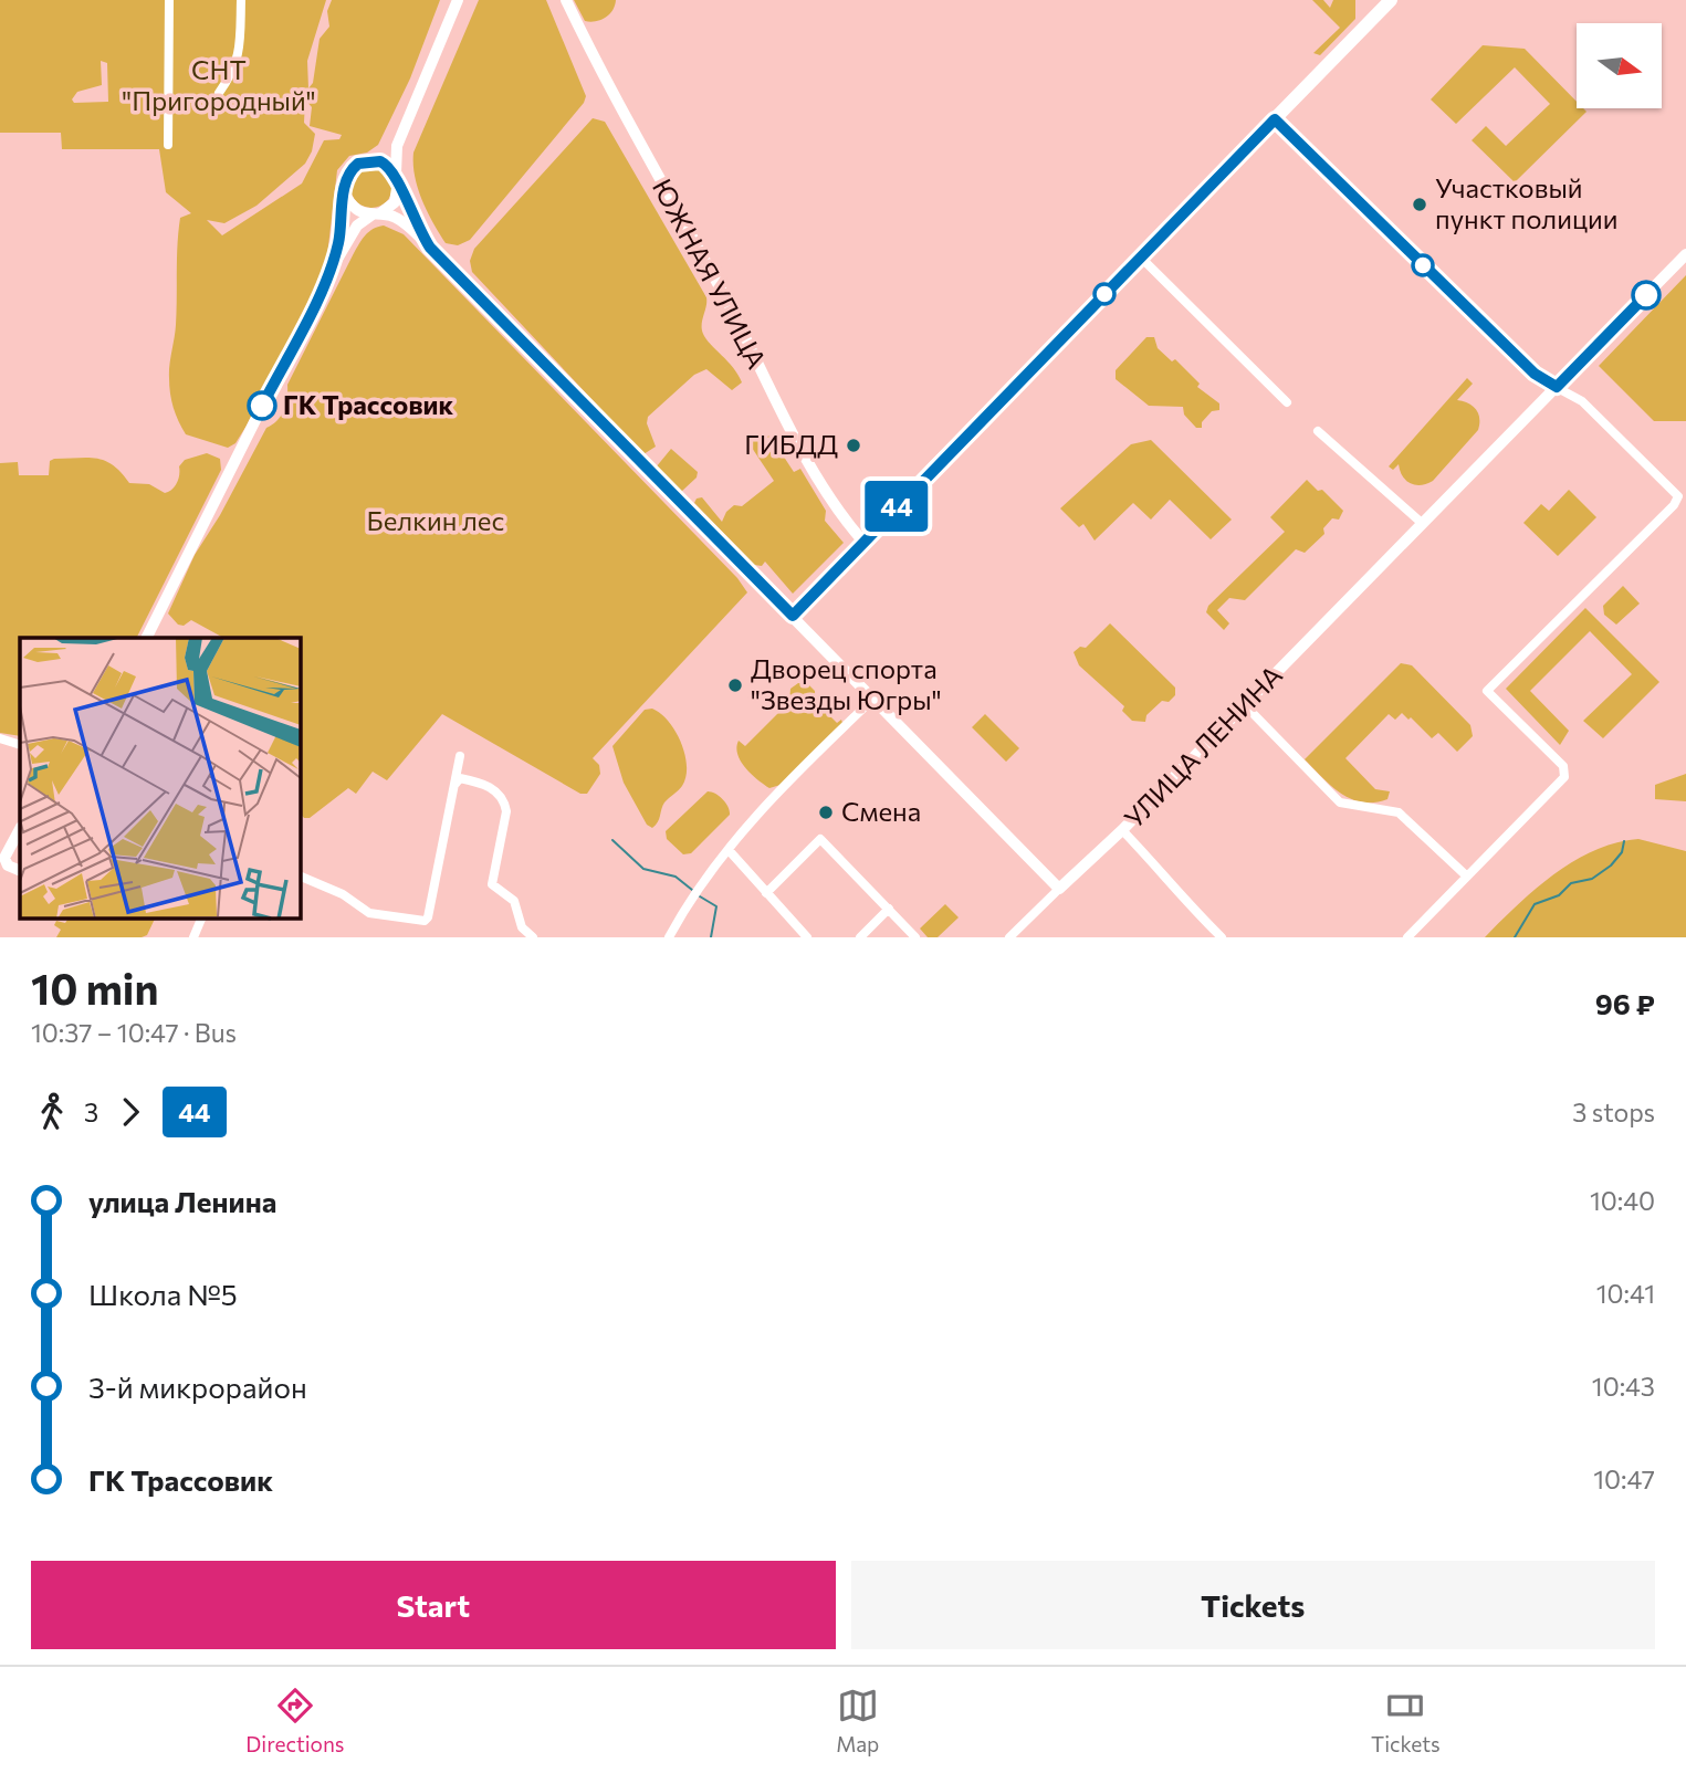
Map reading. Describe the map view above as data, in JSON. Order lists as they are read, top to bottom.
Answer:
{
  "streets": {
    "main road": ["ЮЖНАЯ УЛИЦА", "УЛИЦА ЛЕНИНА"]
  },
  "parks": ["СНТ \"Пригородный\"", "Белкин лес"],
  "places": [
    "Участковый пункт полиции",
    "ГК Трассовик",
    "ГИБДД",
    "Дворец спорта \"Звезды Югры\"",
    "Смена"
  ],
  "lines": ["bus line 44"],
  "north": "right",
  "page": {
    "on_map": "44",
    "heading": ["10 min", "10:37 – 10:47 · Bus", "96 ₽"],
    "legs": ["3", "44", "3 stops"],
    "list": [
      {
        "name": "улица Ленина",
        "value": "10:40"
      },
      {
        "name": "Школа №5",
        "value": "10:41"
      },
      {
        "name": "3-й микрорайон",
        "value": "10:43"
      },
      {
        "name": "ГК Трассовик",
        "value": "10:47"
      }
    ],
    "buttons": ["Start", "Tickets"],
    "tabs": ["Directions", "Map", "Tickets"]
  }
}
